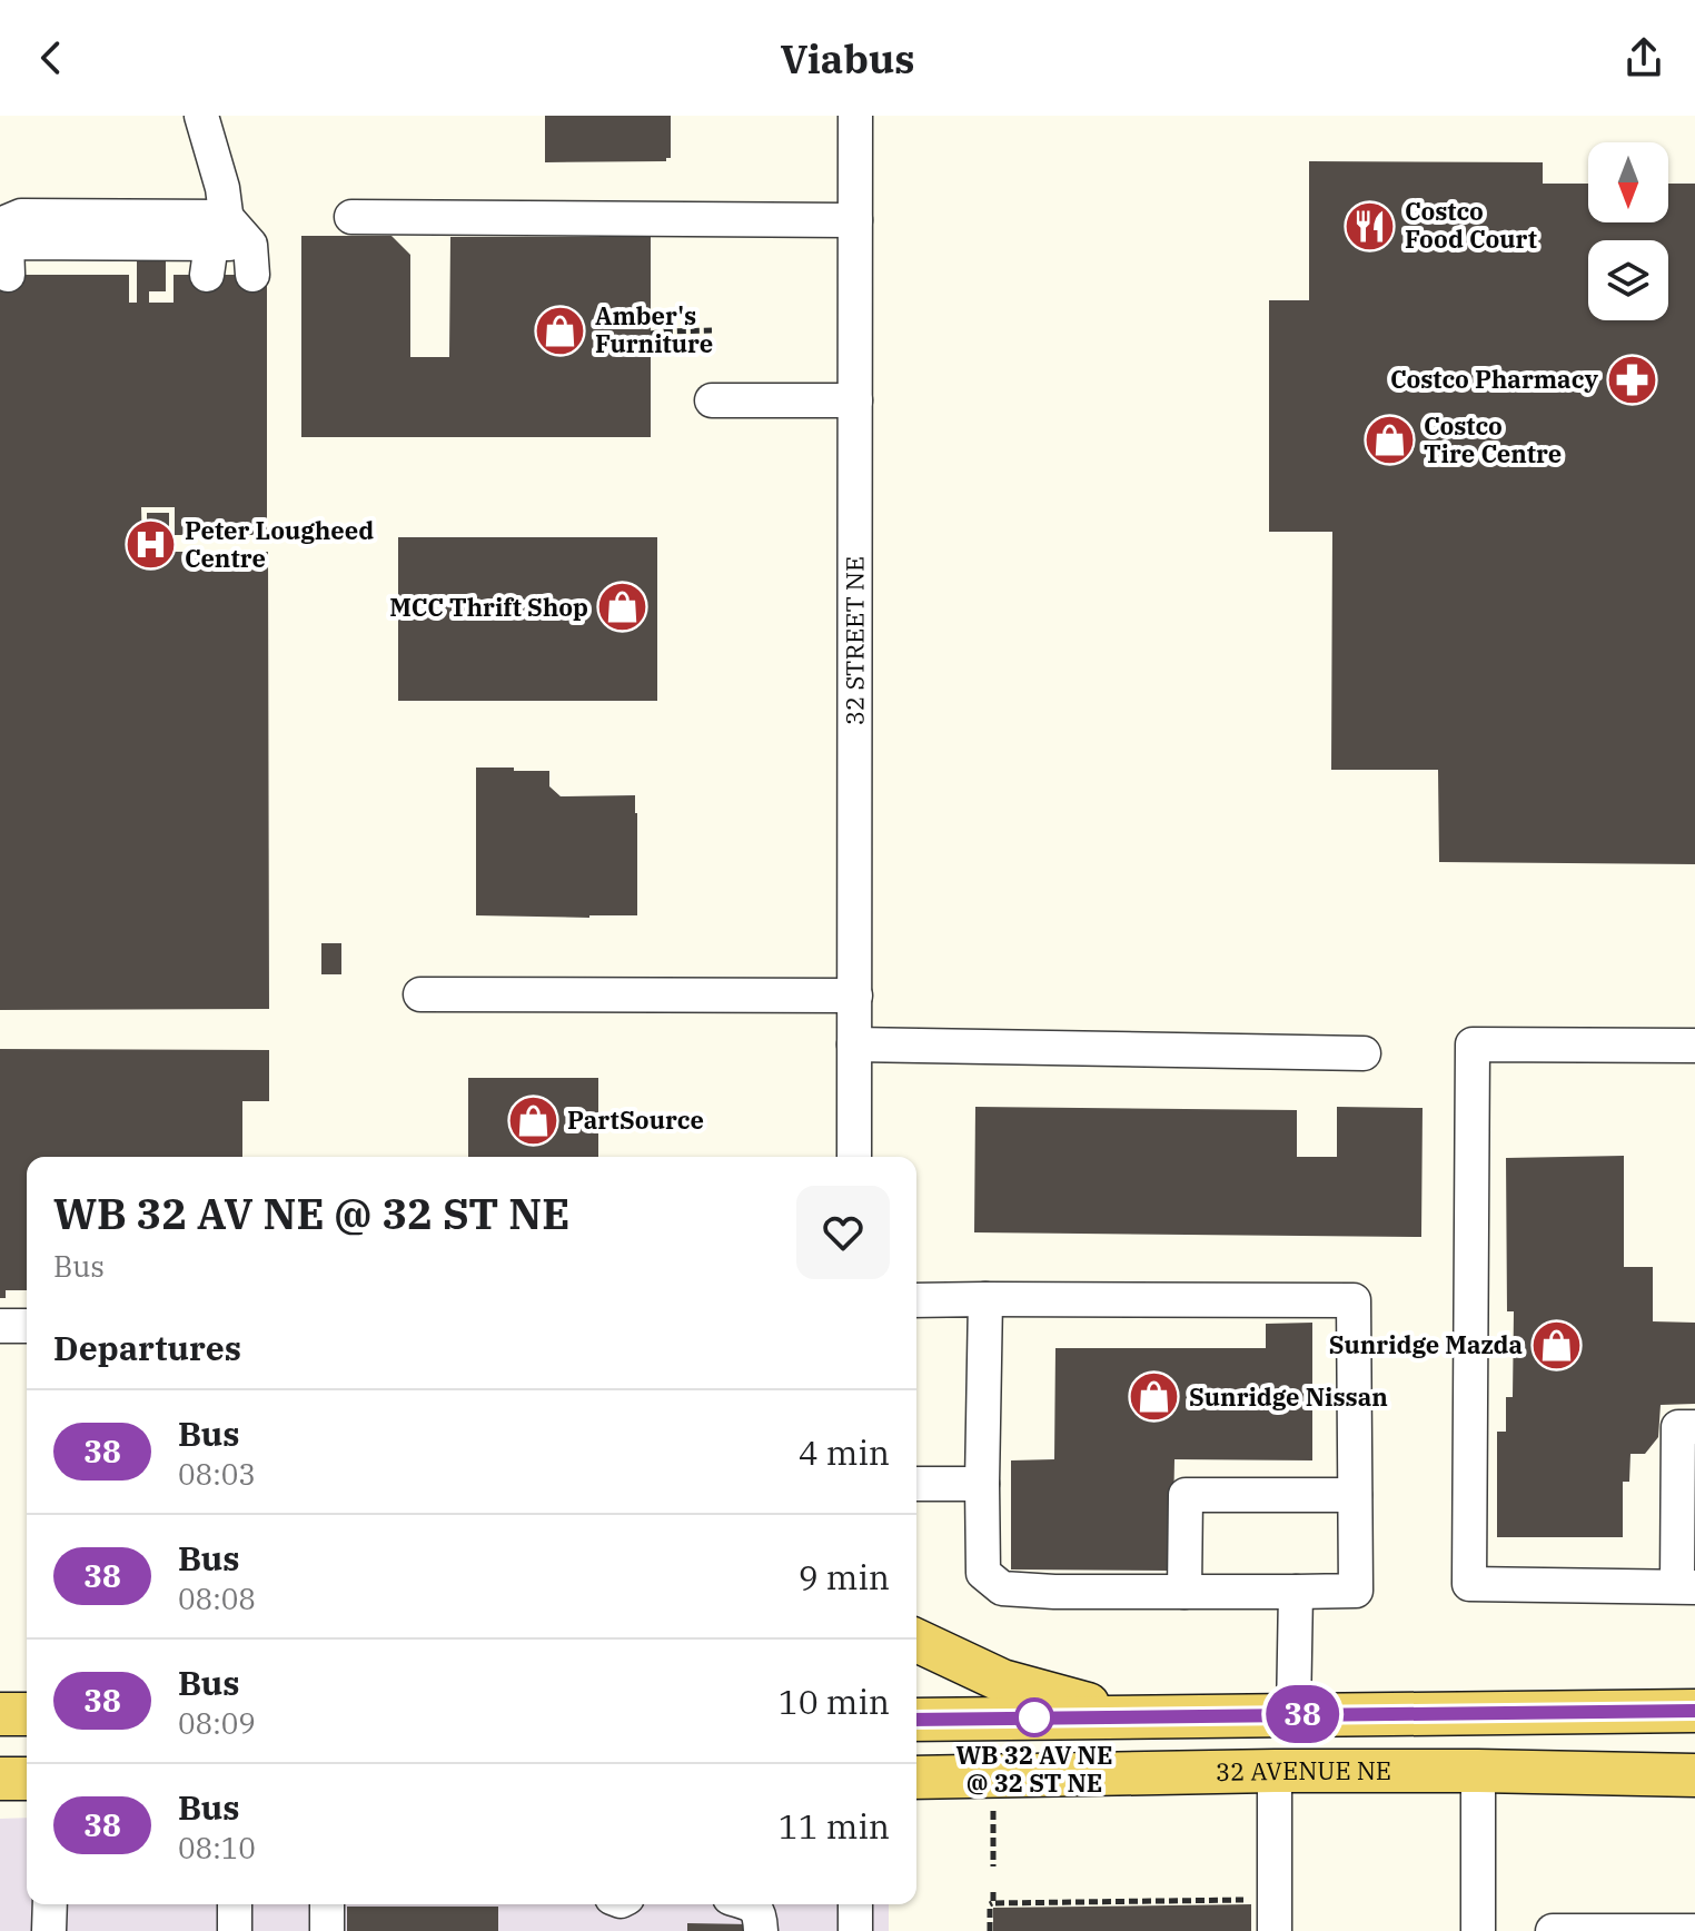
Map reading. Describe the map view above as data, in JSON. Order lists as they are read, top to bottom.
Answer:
{
  "streets": {
    "main road": ["32 AVENUE NE"],
    "street": ["32 STREET NE"]
  },
  "places": {
    "restaurant": ["Costco Food Court"],
    "shop": [
      "Amber's Furniture",
      "Costco Tire Centre",
      "MCC Thrift Shop",
      "PartSource",
      "Sunridge Mazda",
      "Sunridge Nissan"
    ],
    "pharmacy": ["Costco Pharmacy"],
    "hospital": ["Peter Lougheed Centre"],
    "other": ["WB 32 AV NE @ 32 ST NE"]
  },
  "lines": ["bus line 38"],
  "north": "bottom",
  "page": {
    "header": "Viabus",
    "on_map": "38",
    "heading": [
      ["WB 32 AV NE @ 32 ST NE", "Bus"],
      "Departures"
    ],
    "list": [
      {
        "mark": "38",
        "name": "Bus",
        "note": "08:03",
        "value": "4 min"
      },
      {
        "mark": "38",
        "name": "Bus",
        "note": "08:08",
        "value": "9 min"
      },
      {
        "mark": "38",
        "name": "Bus",
        "note": "08:09",
        "value": "10 min"
      },
      {
        "mark": "38",
        "name": "Bus",
        "note": "08:10",
        "value": "11 min"
      }
    ]
  }
}
